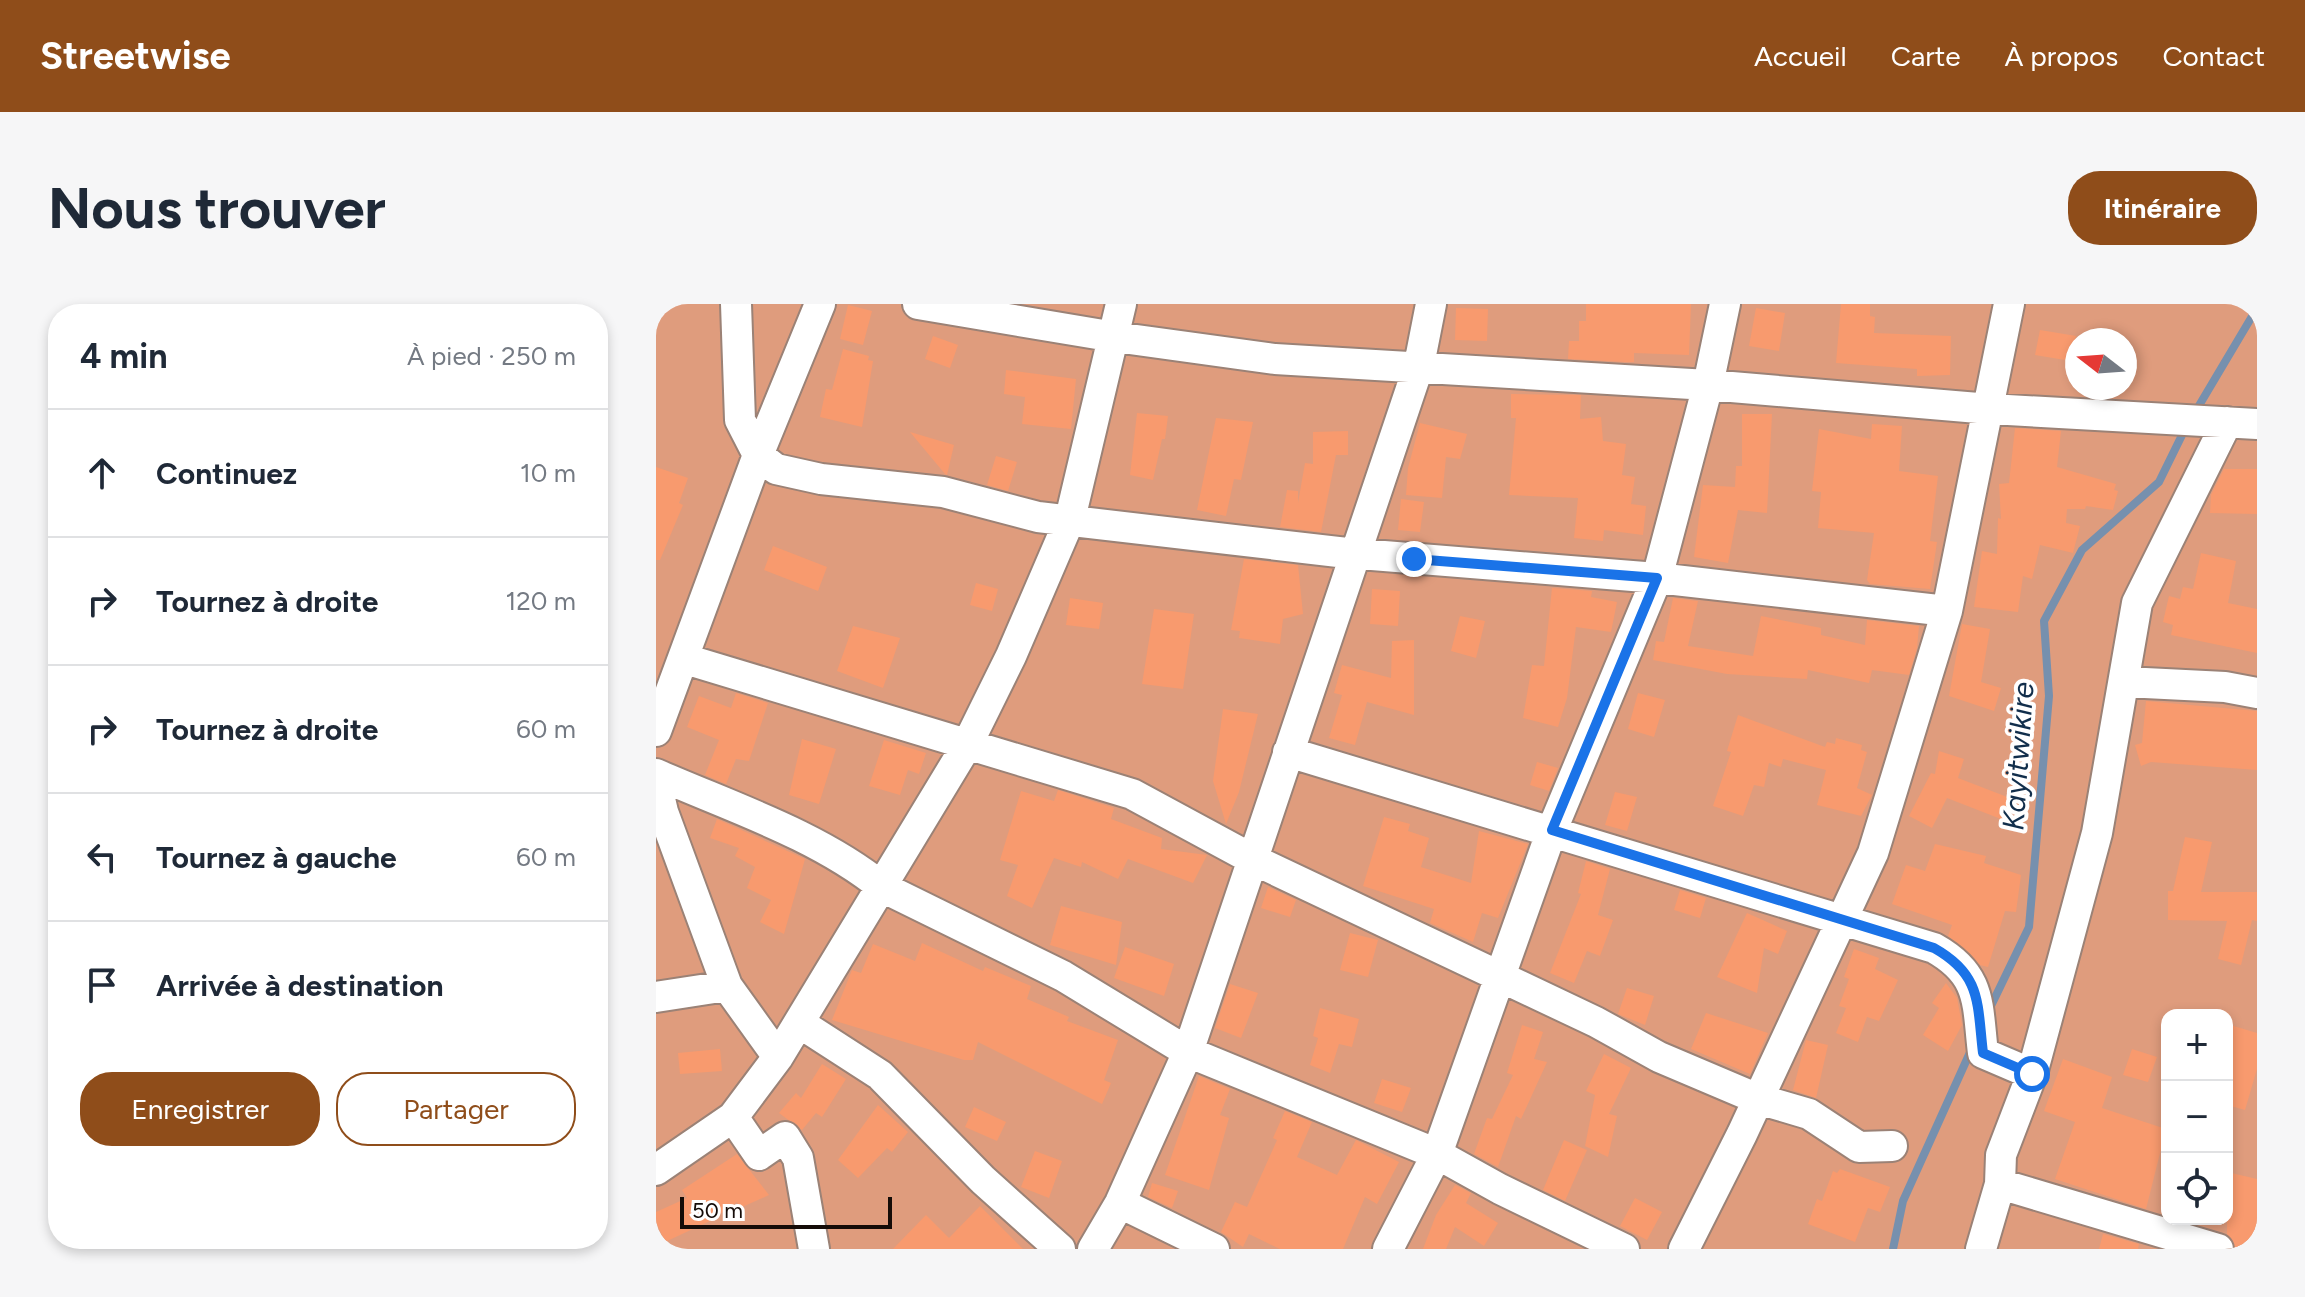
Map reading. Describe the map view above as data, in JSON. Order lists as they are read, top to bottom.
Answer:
{
  "water": ["Kayitwikire"],
  "scale_bar": "50 m",
  "north": "left",
  "page": {
    "header": "Streetwise",
    "nav": [
      "Accueil",
      "Carte",
      "À propos",
      "Contact"
    ],
    "buttons": [
      "Itinéraire",
      ["Enregistrer", "Partager"]
    ],
    "title": "Nous trouver",
    "heading": ["4 min", "À pied · 250 m"],
    "list": [
      ["Continuez", "10 m"],
      ["Tournez à droite", "120 m"],
      ["Tournez à droite", "60 m"],
      ["Tournez à gauche", "60 m"],
      "Arrivée à destination"
    ],
    "map_buttons": ["+", "−"],
    "scale": "50 m"
  }
}
